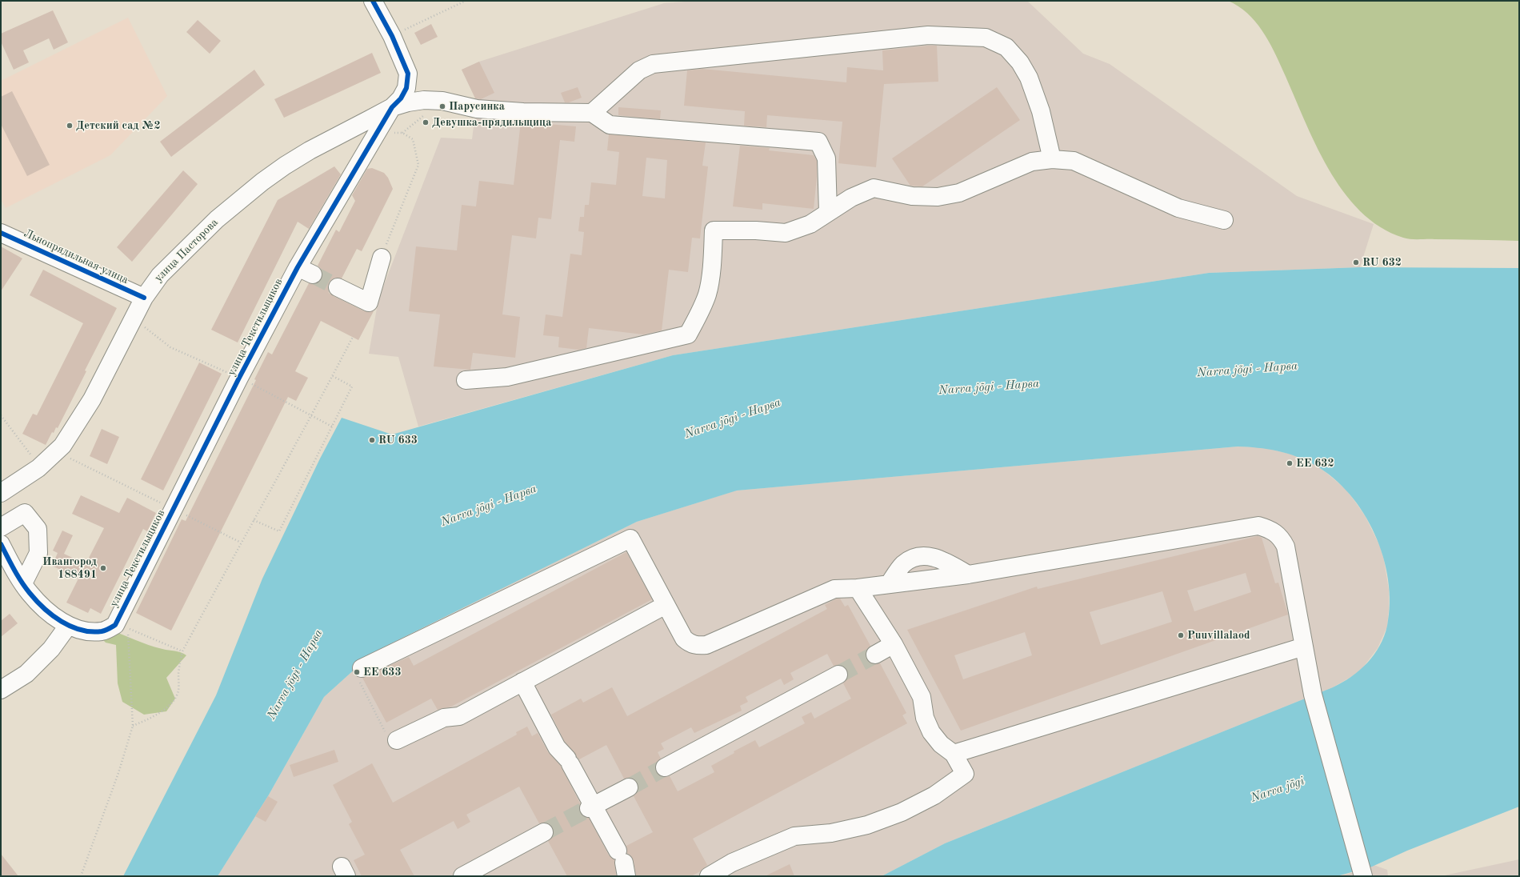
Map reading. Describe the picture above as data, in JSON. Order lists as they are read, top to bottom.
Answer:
{
  "streets": {
    "street": ["улица Пасторова", "Льнопрядильная улица", "улица Текстильщиков"]
  },
  "crossings": [
    ["улица Пасторова", "Льнопрядильная улица"],
    ["улица Пасторова", "улица Текстильщиков"]
  ],
  "water": ["Narva jõgi - Нарва", "Narva jõgi"],
  "places": [
    "Парусинка",
    "Девушка-прядильщица",
    "Детский сад №2",
    "RU 632",
    "RU 633",
    "EE 632",
    "Ивангород 188491",
    "Puuvillalaod",
    "EE 633"
  ]
}
